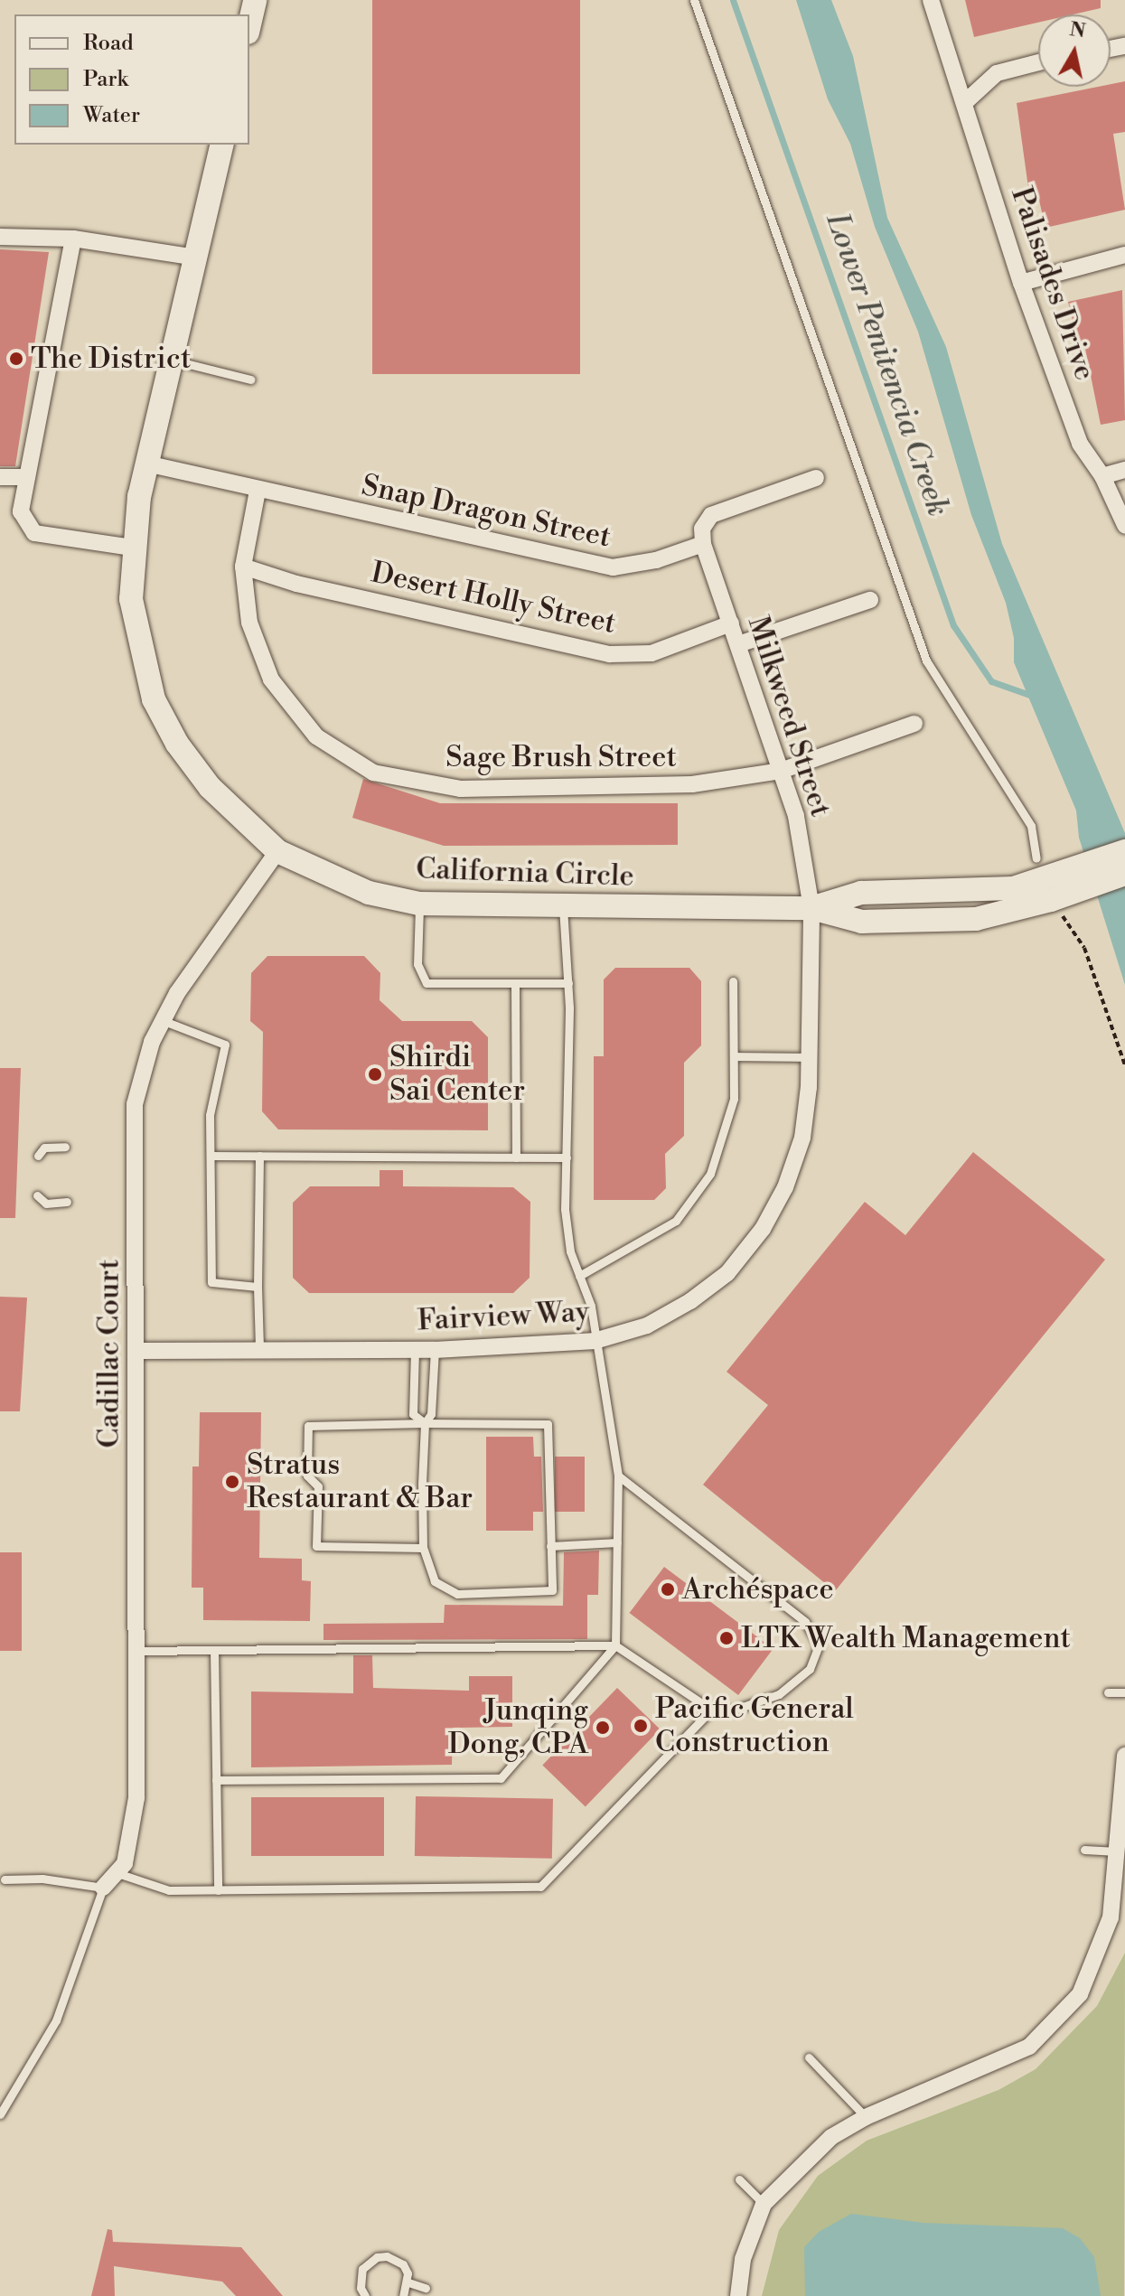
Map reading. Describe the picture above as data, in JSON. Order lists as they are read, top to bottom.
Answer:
{
  "streets": {
    "street": [
      "Palisades Drive",
      "Snap Dragon Street",
      "Desert Holly Street",
      "Milkweed Street",
      "Sage Brush Street",
      "California Circle",
      "Fairview Way",
      "Cadillac Court"
    ]
  },
  "crossings": [
    ["Snap Dragon Street", "Milkweed Street"],
    ["Snap Dragon Street", "Sage Brush Street"],
    ["Snap Dragon Street", "California Circle"],
    ["Desert Holly Street", "Milkweed Street"],
    ["Desert Holly Street", "Sage Brush Street"],
    ["Milkweed Street", "Sage Brush Street"],
    ["Milkweed Street", "California Circle"],
    ["Milkweed Street", "Fairview Way"],
    ["California Circle", "Fairview Way"],
    ["California Circle", "Cadillac Court"],
    ["Fairview Way", "Cadillac Court"]
  ],
  "water": ["Lower Penitencia Creek"],
  "places": [
    "The District",
    "Shirdi Sai Center",
    "Stratus Restaurant & Bar",
    "Archéspace",
    "LTK Wealth Management",
    "Pacific General Construction",
    "Junqing Dong, CPA"
  ],
  "legend": ["Road", "Park", "Water"],
  "north": "top"
}
